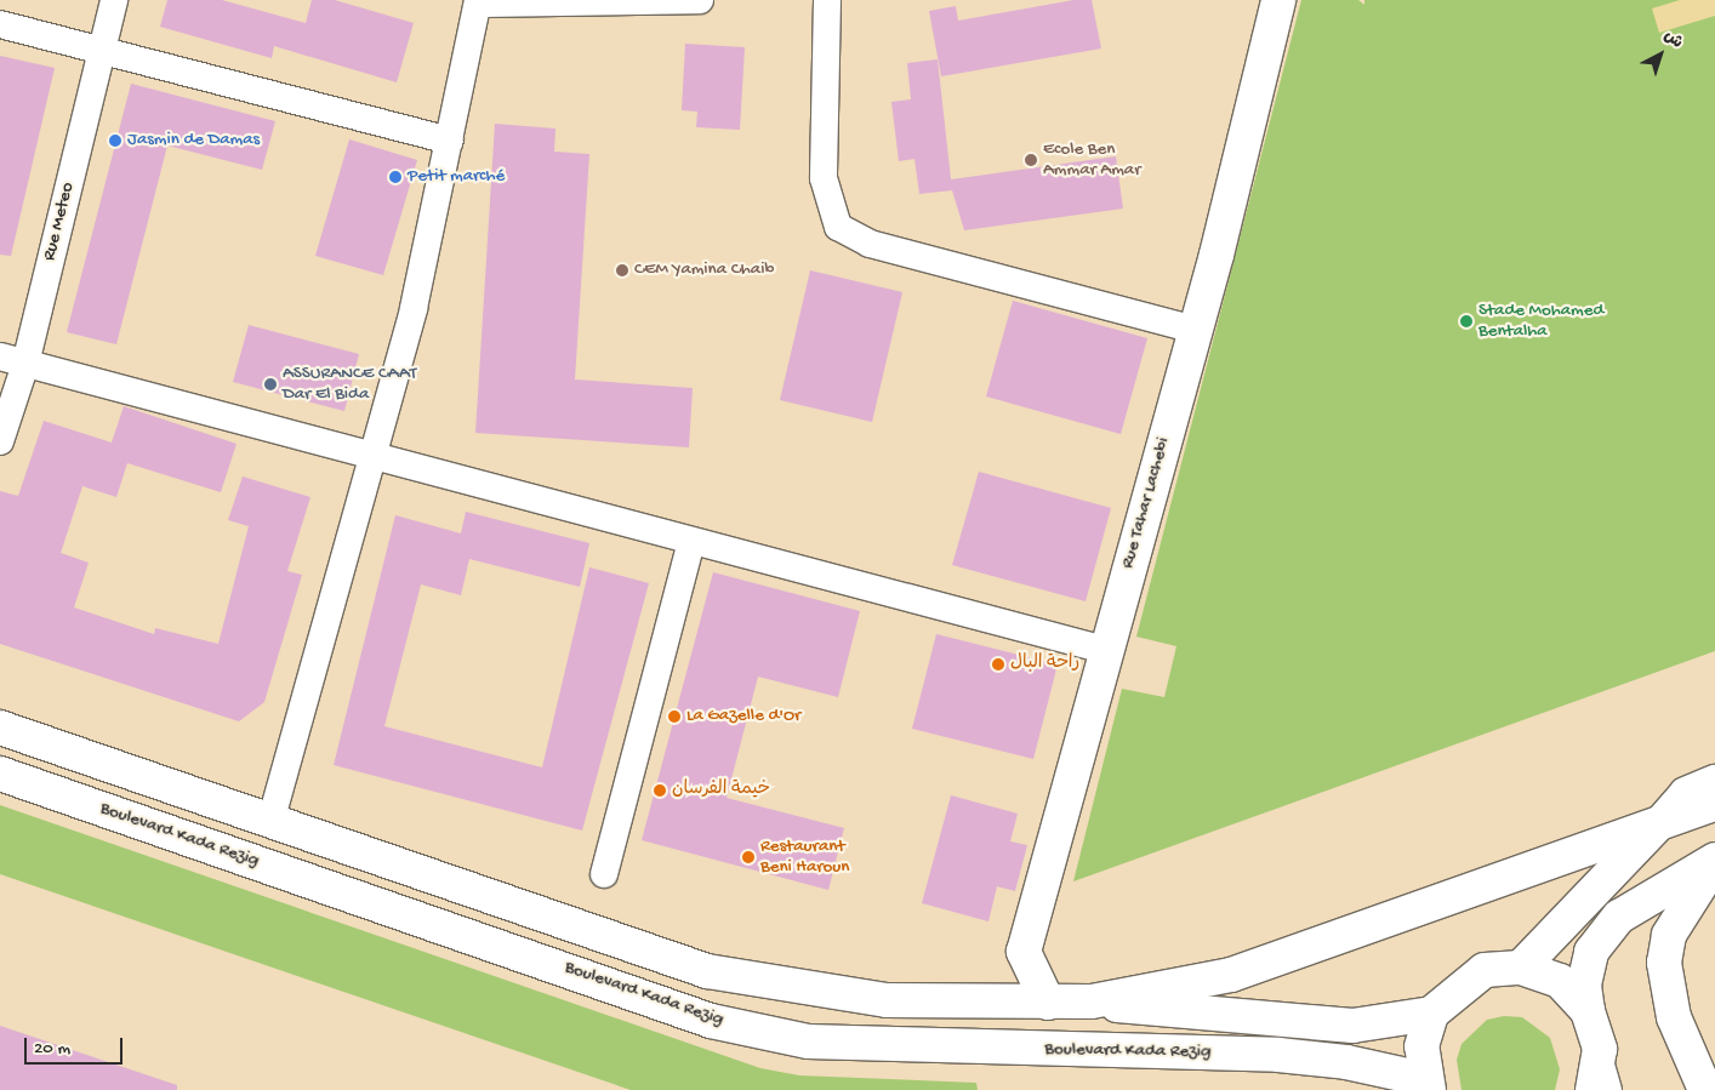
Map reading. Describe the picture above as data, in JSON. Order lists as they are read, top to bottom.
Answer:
{
  "streets": {
    "main road": ["Rue Tahar Lachebi", "Boulevard Kada Rezig"],
    "street": ["Rue Meteo"]
  },
  "places": [
    "Jasmin de Damas",
    "Ecole Ben Ammar Amar",
    "Petit marché",
    "CEM Yamina Chaib",
    "Stade Mohamed Bentalha",
    "ASSURANCE CAAT Dar El Bida",
    "راحة البال",
    "La Gazelle d'Or",
    "خيمة الفرسان",
    "Restaurant Beni Haroun"
  ],
  "scale_bar": "20 m",
  "north": "top right"
}
